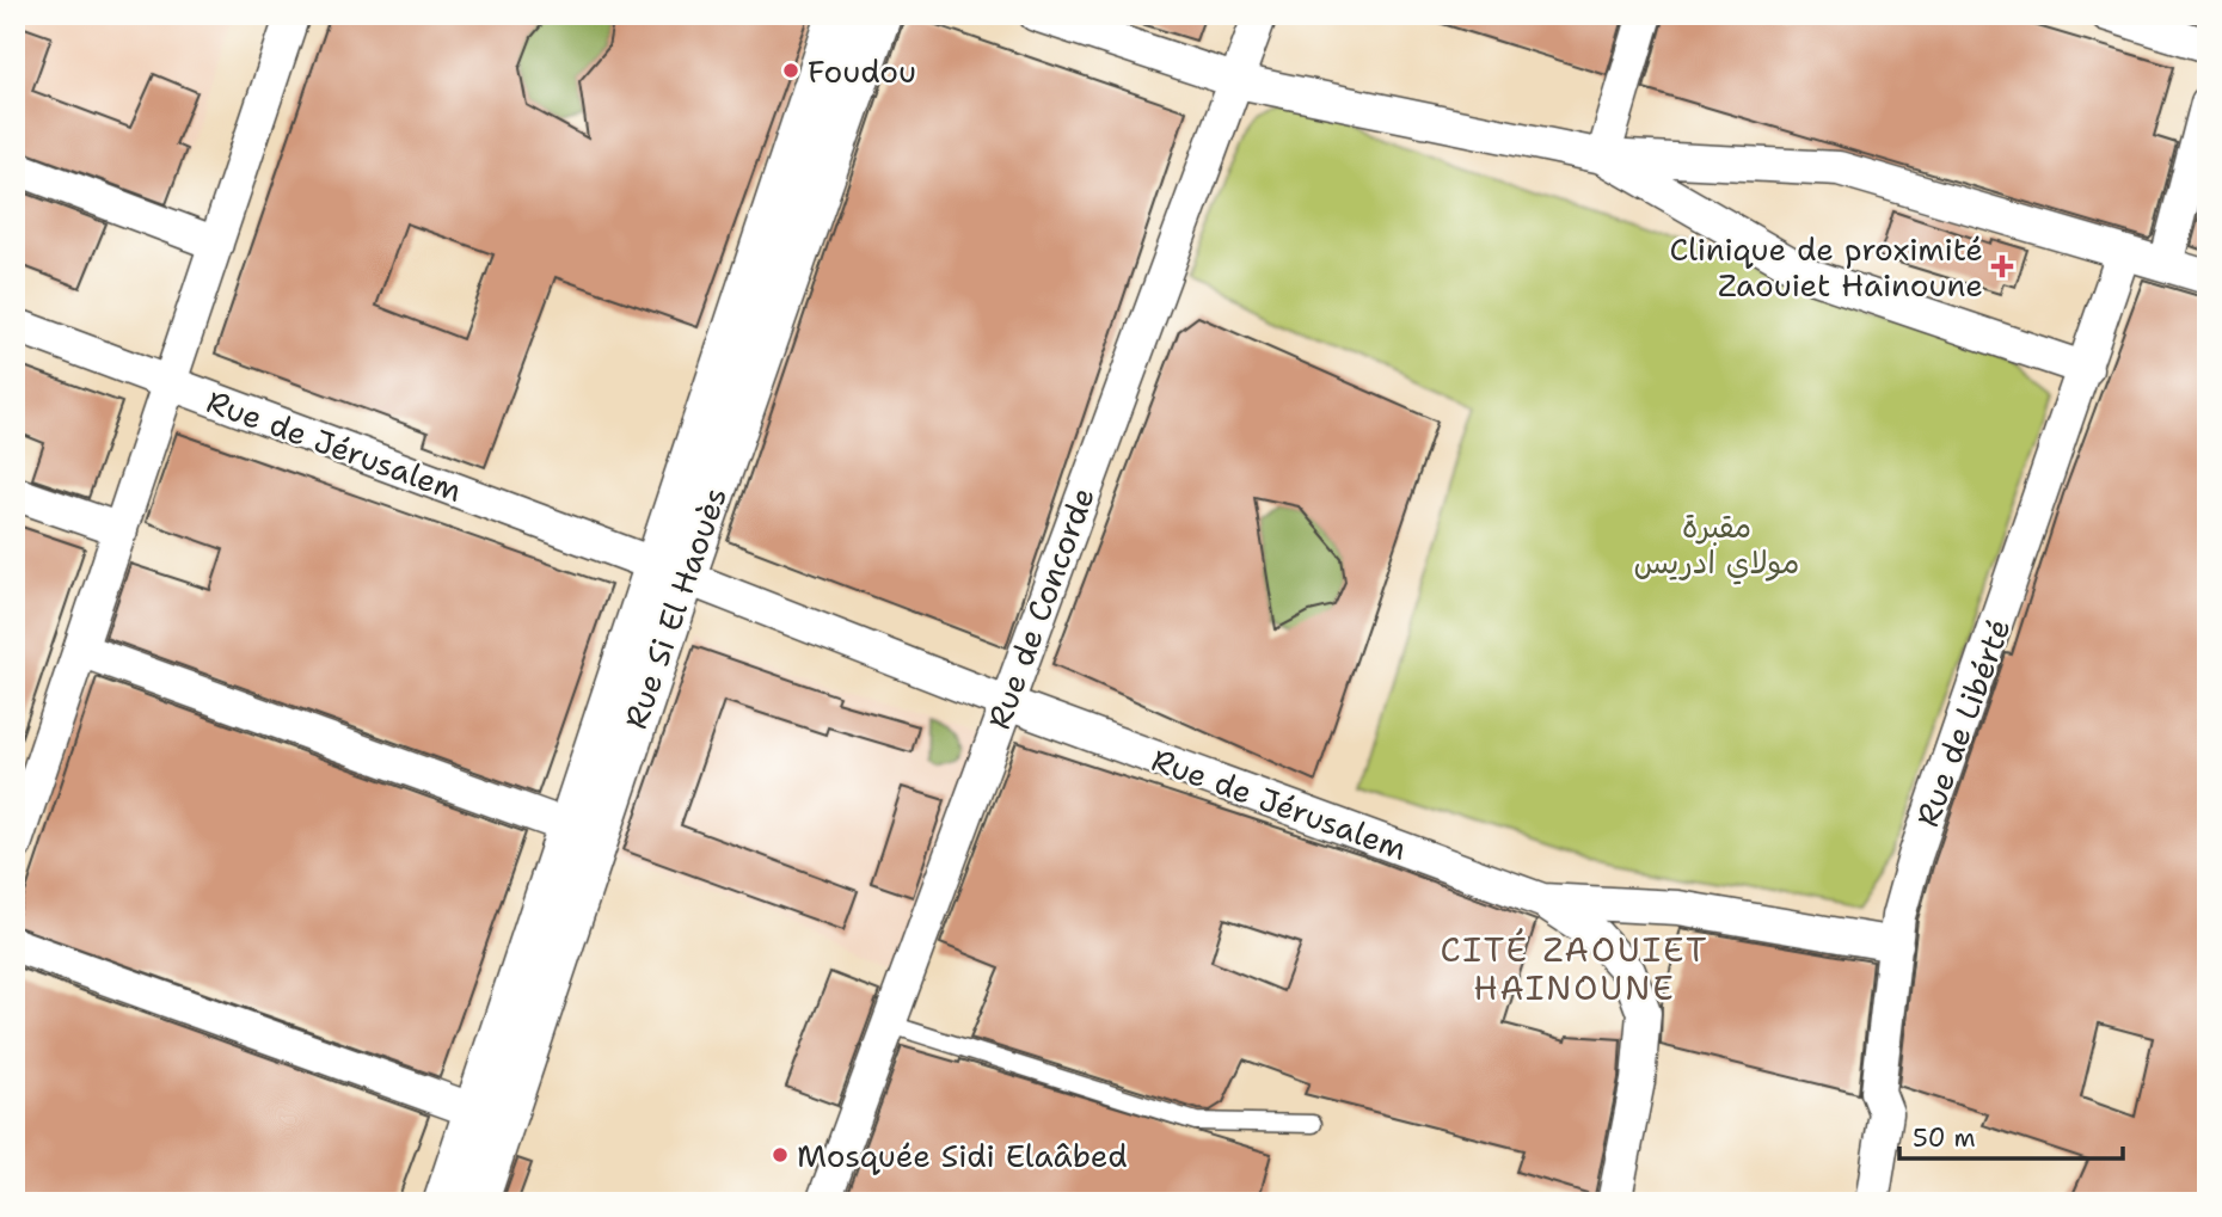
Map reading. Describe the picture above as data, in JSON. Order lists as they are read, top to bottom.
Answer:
{
  "streets": {
    "street": [
      "Rue de Jérusalem",
      "Rue Si El Haouès",
      "Rue de Concorde",
      "Rue de Libérté"
    ]
  },
  "crossings": [
    ["Rue de Jérusalem", "Rue Si El Haouès"],
    ["Rue de Jérusalem", "Rue de Concorde"],
    ["Rue de Jérusalem", "Rue de Libérté"]
  ],
  "districts": ["CITÉ ZAOUIET HAINOUNE"],
  "parks": ["مقبرة مولاي ادريس"],
  "places": {
    "other": ["Foudou", "Mosquée Sidi Elaâbed"],
    "health": ["Clinique de proximité Zaouiet Hainoune"]
  },
  "scale_bar": "50 m"
}
